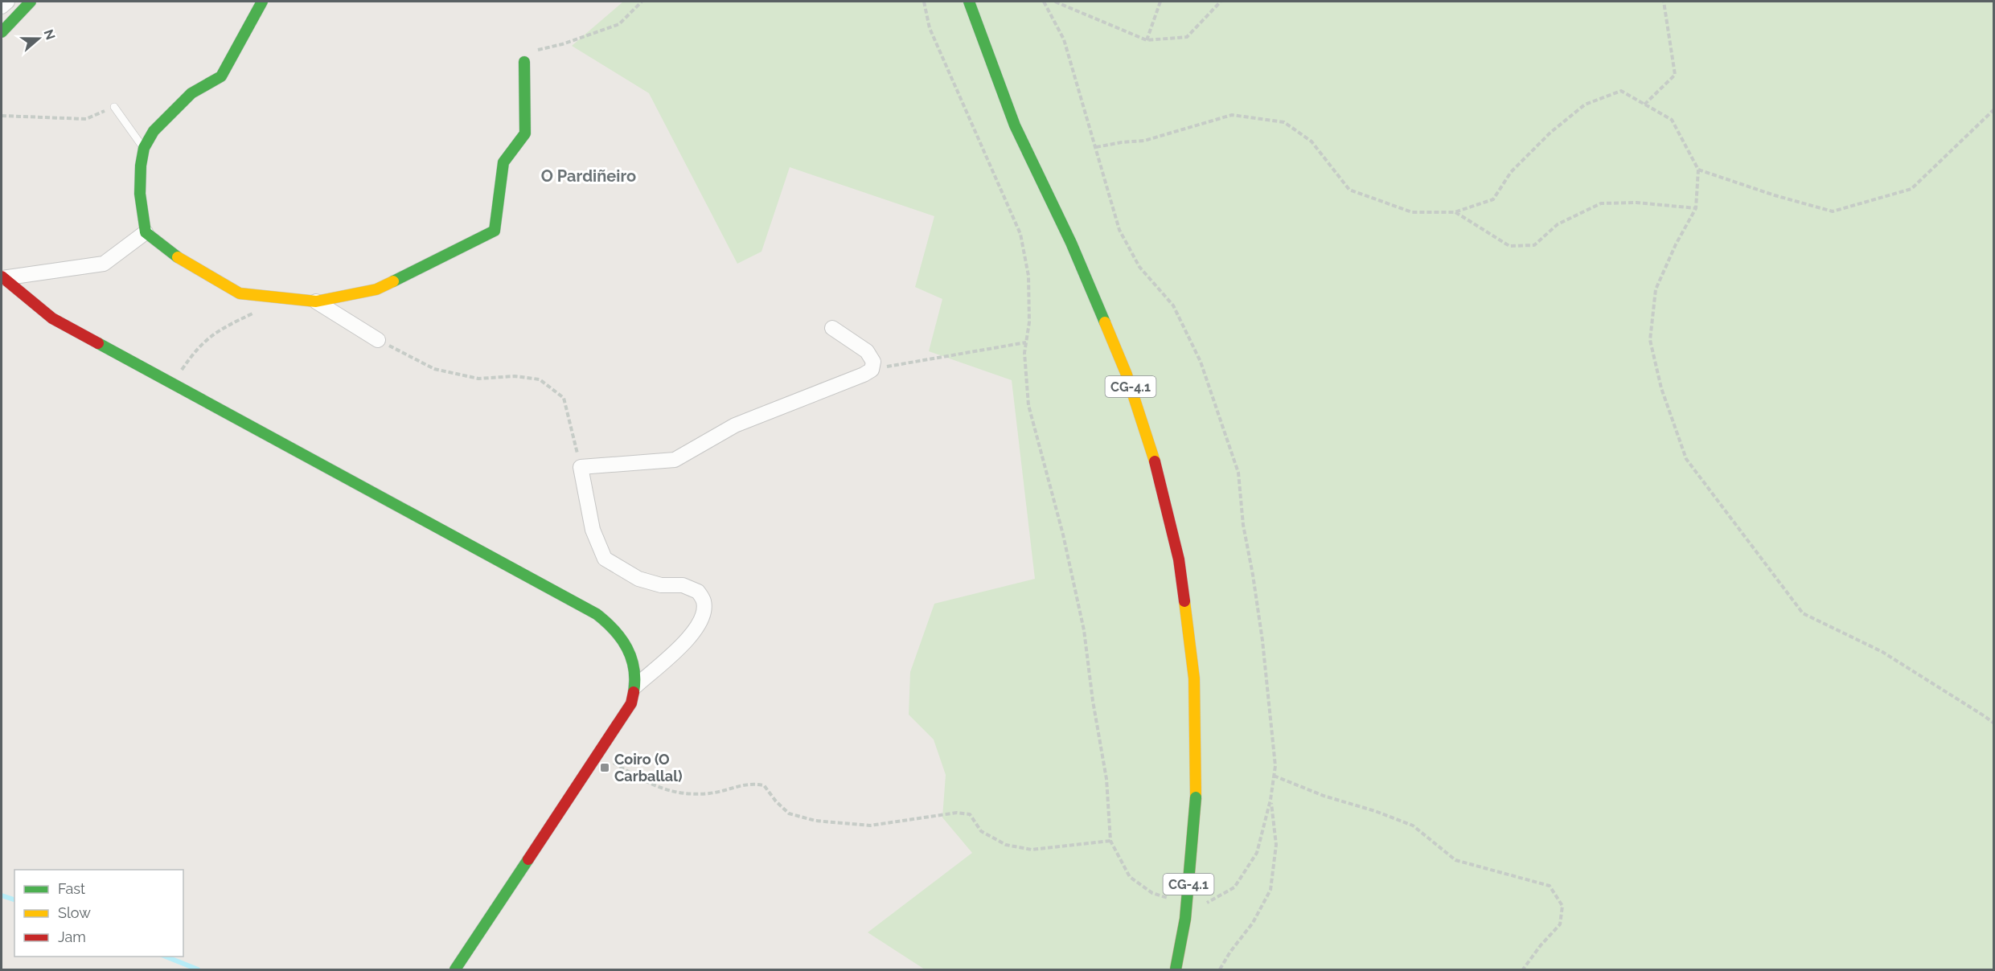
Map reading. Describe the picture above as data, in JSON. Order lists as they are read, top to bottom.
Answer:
{
  "streets": {
    "main road": ["CG-4.1"]
  },
  "districts": ["O Pardiñeiro"],
  "places": {
    "transit": ["Coiro (O Carballal)"]
  },
  "legend": ["Fast", "Slow", "Jam"],
  "north": "right"
}
